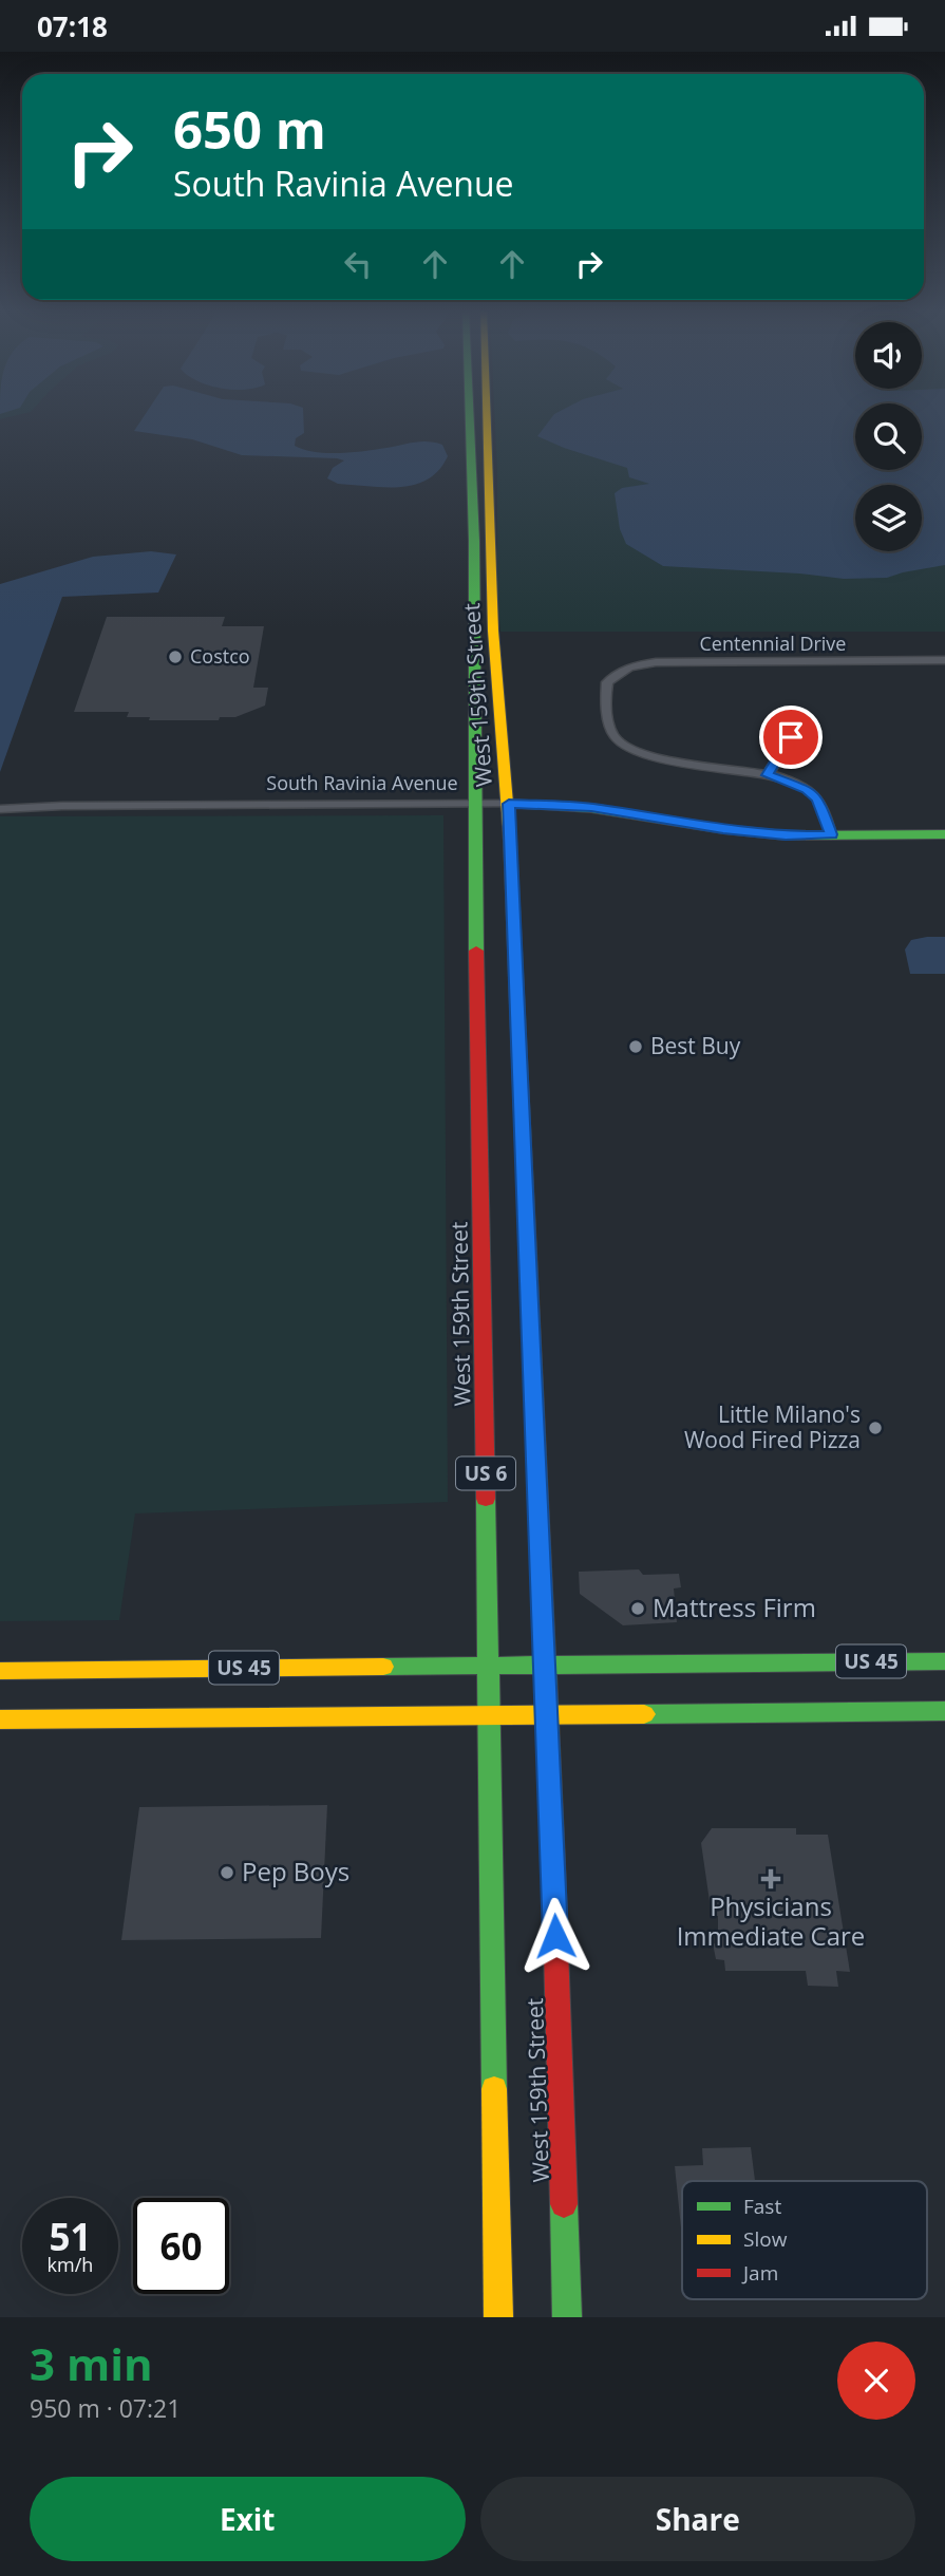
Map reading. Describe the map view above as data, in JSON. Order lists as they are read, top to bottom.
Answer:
{
  "streets": {
    "main road": [
      "West 159th Street",
      "South Ravinia Avenue",
      "US 6",
      "US 45"
    ],
    "street": ["Centennial Drive"]
  },
  "crossings": [
    ["West 159th Street", "South Ravinia Avenue"],
    ["West 159th Street", "US 45"]
  ],
  "places": {
    "other": [
      "Costco",
      "Best Buy",
      "Little Milano's Wood Fired Pizza",
      "Mattress Firm",
      "Pep Boys"
    ],
    "health": ["Physicians Immediate Care"]
  },
  "legend": ["Fast", "Slow", "Jam"],
  "page": {
    "status": "07:18",
    "turn": ["650 m", "South Ravinia Avenue"],
    "speed": "51 km/h",
    "limit": "60",
    "heading": ["3 min", "950 m · 07:21"],
    "buttons": ["Exit", "Share"]
  }
}
